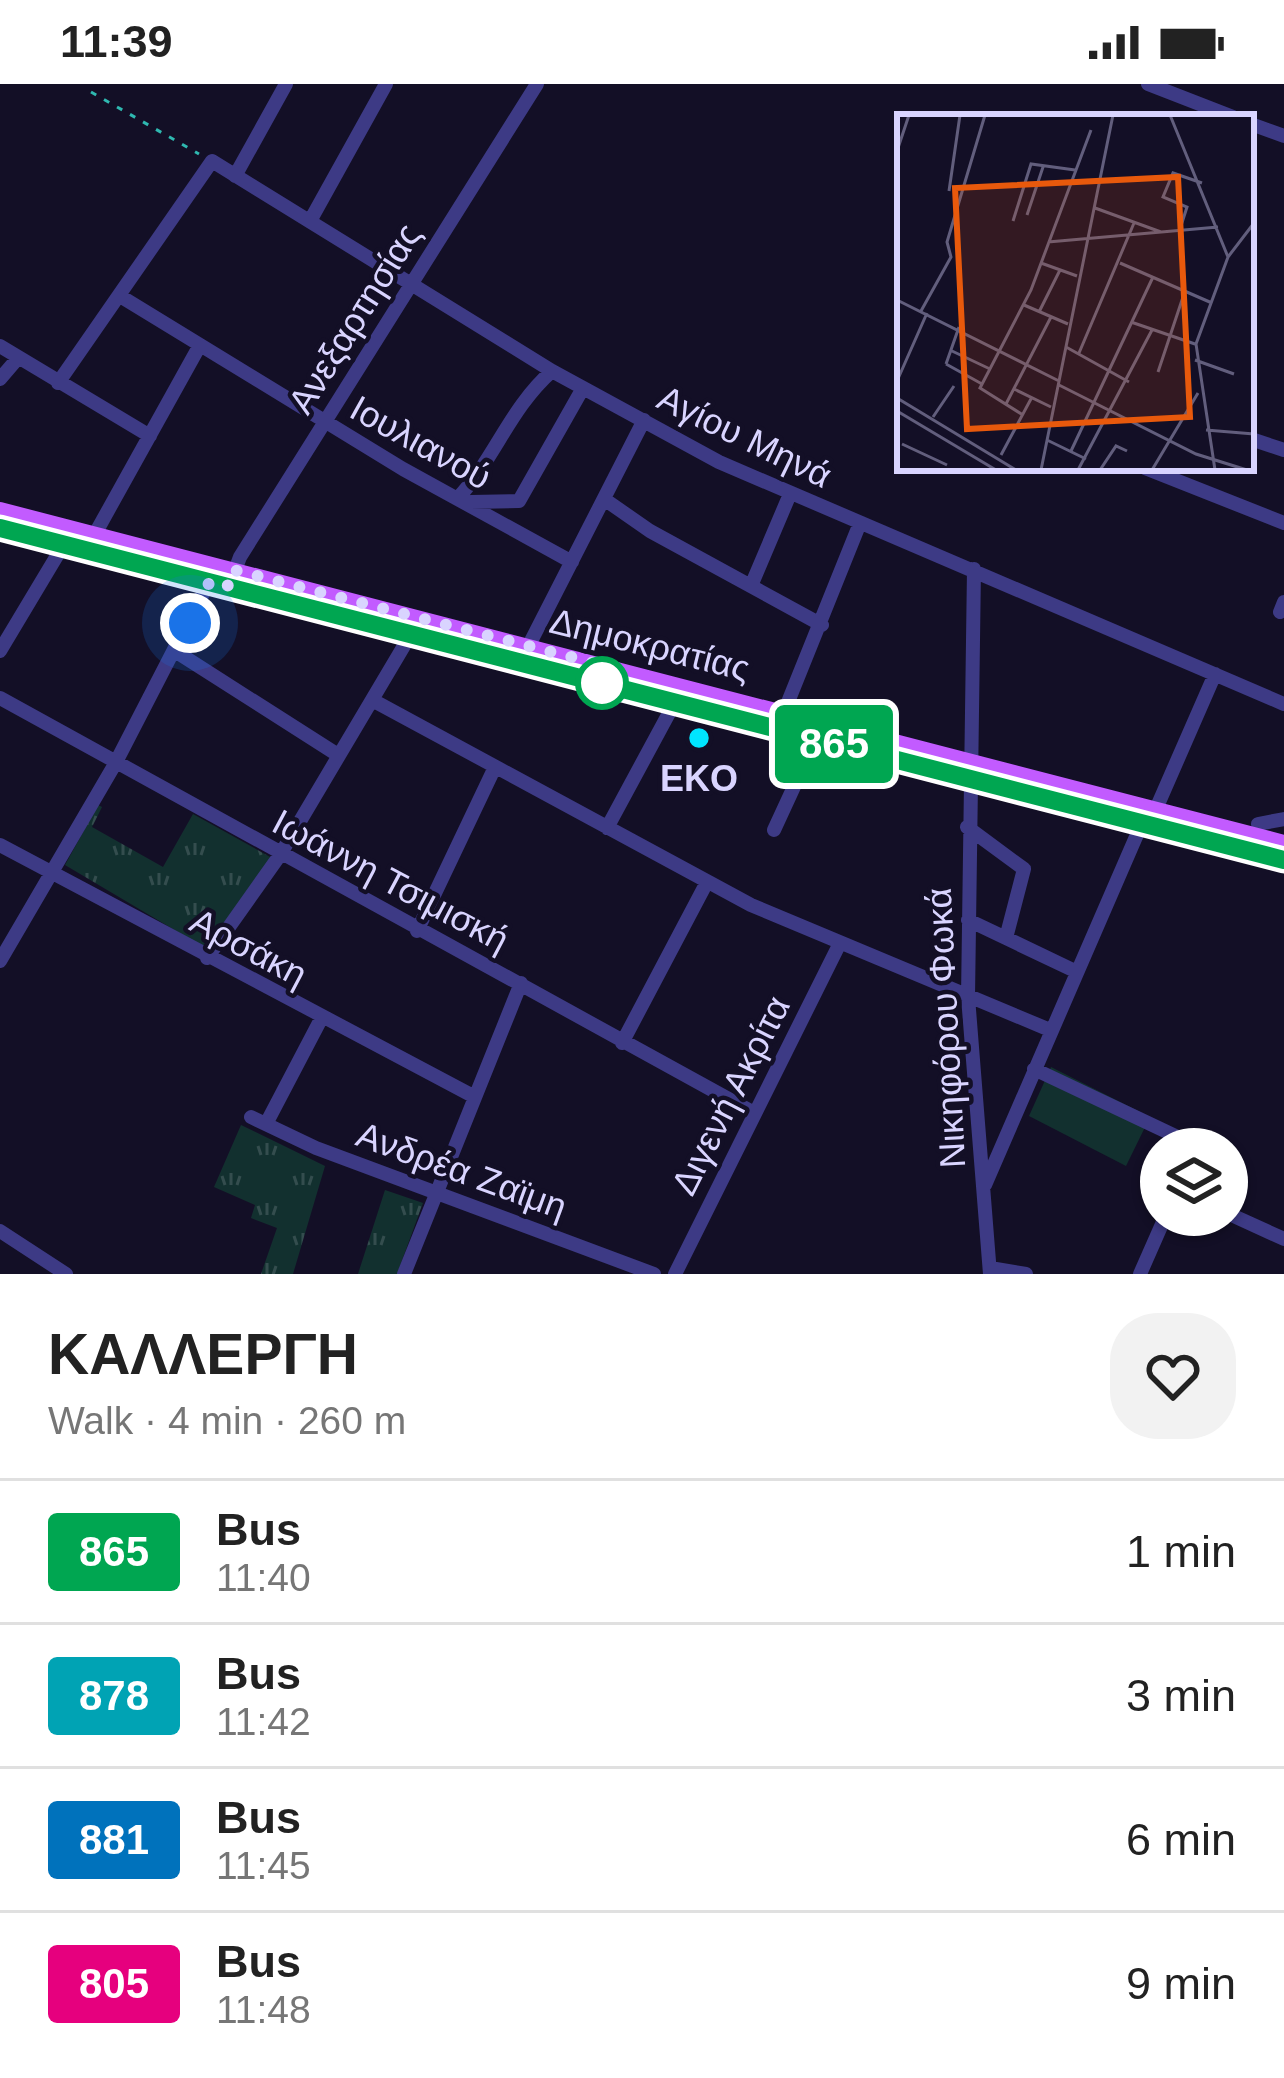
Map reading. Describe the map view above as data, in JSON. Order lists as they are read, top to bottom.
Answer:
{
  "streets": {
    "main road": ["Δημοκρατίας"],
    "street": [
      "Ανεξαρτησίας",
      "Αγίου Μηνά",
      "Ιουλιανού",
      "Ιωάννη Τσιμισκή",
      "Αρσάκη",
      "Νικηφόρου Φωκά",
      "Διγενή Ακρίτα",
      "Ανδρέα Ζαϊμη"
    ]
  },
  "crossings": [
    ["Ανεξαρτησίας", "Αγίου Μηνά"],
    ["Ανεξαρτησίας", "Ιουλιανού"],
    ["Ανεξαρτησίας", "Δημοκρατίας"],
    ["Αγίου Μηνά", "Νικηφόρου Φωκά"],
    ["Δημοκρατίας", "Νικηφόρου Φωκά"],
    ["Ιωάννη Τσιμισκή", "Διγενή Ακρίτα"],
    ["Αρσάκη", "Ανδρέα Ζαϊμη"]
  ],
  "places": ["EKO"],
  "lines": ["bus line 865"],
  "page": {
    "status": "11:39",
    "on_map": "865",
    "heading": ["ΚΑΛΛΕΡΓΗ", "Walk · 4 min · 260 m"],
    "list": [
      {
        "mark": "865",
        "name": "Bus",
        "note": "11:40",
        "value": "1 min"
      },
      {
        "mark": "878",
        "name": "Bus",
        "note": "11:42",
        "value": "3 min"
      },
      {
        "mark": "881",
        "name": "Bus",
        "note": "11:45",
        "value": "6 min"
      },
      {
        "mark": "805",
        "name": "Bus",
        "note": "11:48",
        "value": "9 min"
      }
    ]
  }
}
